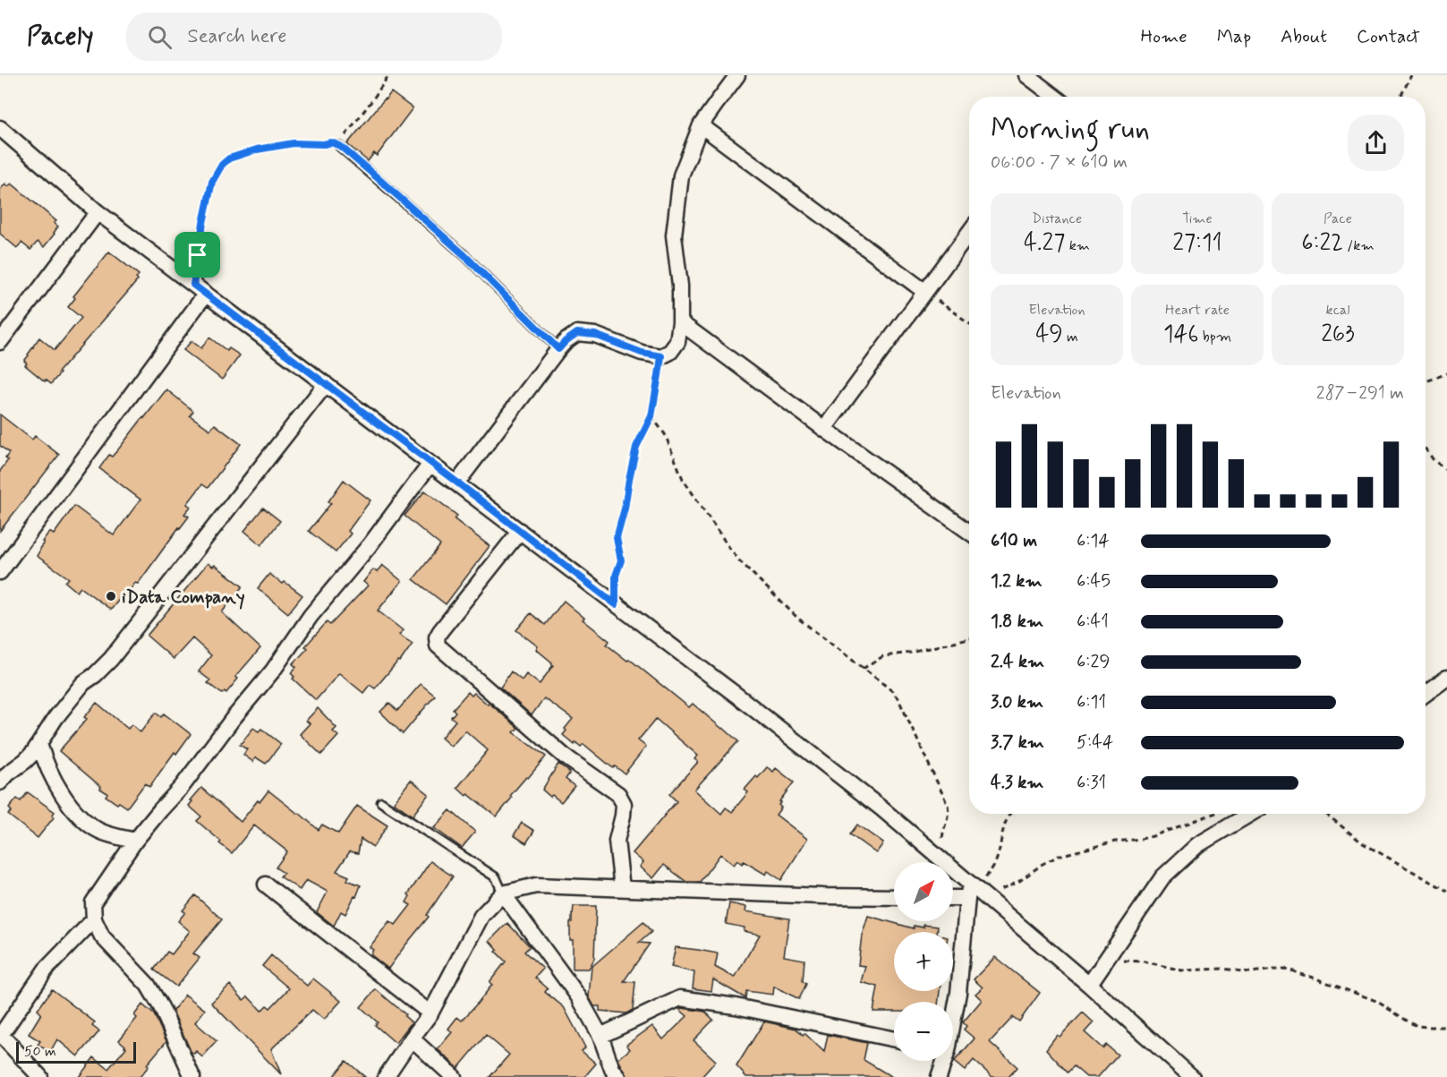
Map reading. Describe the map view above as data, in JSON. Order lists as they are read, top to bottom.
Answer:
{
  "places": ["iData Company"],
  "scale_bar": "50 m",
  "north": "top right",
  "page": {
    "header": "Pacely",
    "search": "Search here",
    "nav": [
      "Home",
      "Map",
      "About",
      "Contact"
    ],
    "heading": ["Morning run", "06:00 · 7 × 610 m"],
    "stats": [
      ["Distance", "4.27 km"],
      ["Time", "27:11"],
      ["Pace", "6:22 /km"],
      ["Elevation", "49 m"],
      ["Heart rate", "146 bpm"],
      ["kcal", "263"]
    ],
    "chart": ["Elevation", "287–291 m"],
    "list": [
      {
        "name": "610 m",
        "note": "6:14"
      },
      {
        "name": "1.2 km",
        "note": "6:45"
      },
      {
        "name": "1.8 km",
        "note": "6:41"
      },
      {
        "name": "2.4 km",
        "note": "6:29"
      },
      {
        "name": "3.0 km",
        "note": "6:11"
      },
      {
        "name": "3.7 km",
        "note": "5:44"
      },
      {
        "name": "4.3 km",
        "note": "6:31"
      }
    ],
    "map_buttons": ["+", "−"],
    "scale": "50 m"
  }
}
